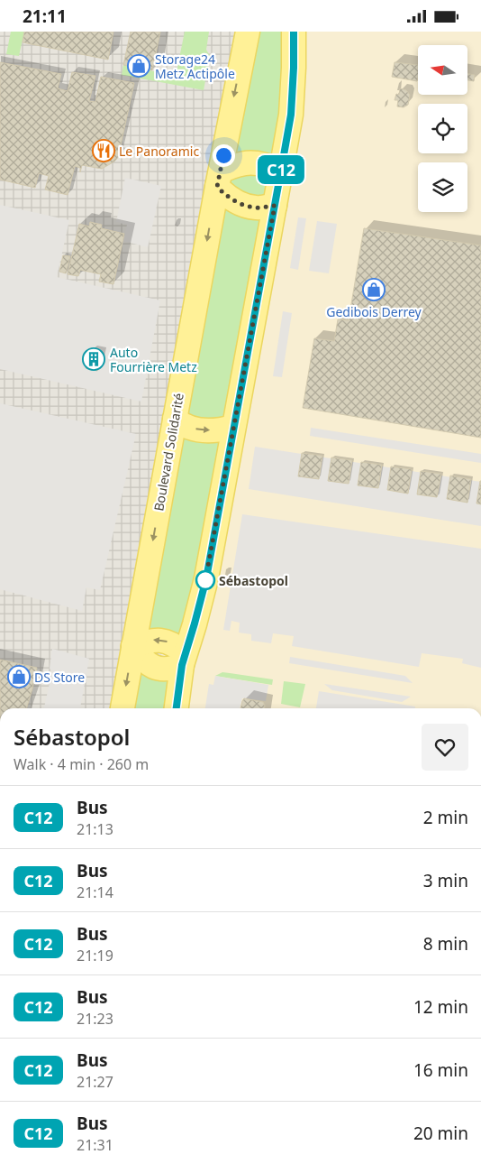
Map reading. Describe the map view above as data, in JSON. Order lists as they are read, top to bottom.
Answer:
{
  "streets": {
    "main road": ["Boulevard Solidarité"]
  },
  "places": {
    "shop": ["Storage24 Metz Actipôle", "Gedibois Derrey", "DS Store"],
    "restaurant": ["Le Panoramic"],
    "building": ["Auto Fourrière Metz"],
    "other": ["Sébastopol"]
  },
  "lines": ["bus line C12"],
  "north": "left",
  "page": {
    "status": "21:11",
    "on_map": "C12",
    "heading": ["Sébastopol", "Walk · 4 min · 260 m"],
    "list": [
      {
        "mark": "C12",
        "name": "Bus",
        "note": "21:13",
        "value": "2 min"
      },
      {
        "mark": "C12",
        "name": "Bus",
        "note": "21:14",
        "value": "3 min"
      },
      {
        "mark": "C12",
        "name": "Bus",
        "note": "21:19",
        "value": "8 min"
      },
      {
        "mark": "C12",
        "name": "Bus",
        "note": "21:23",
        "value": "12 min"
      },
      {
        "mark": "C12",
        "name": "Bus",
        "note": "21:27",
        "value": "16 min"
      },
      {
        "mark": "C12",
        "name": "Bus",
        "note": "21:31",
        "value": "20 min"
      }
    ]
  }
}
